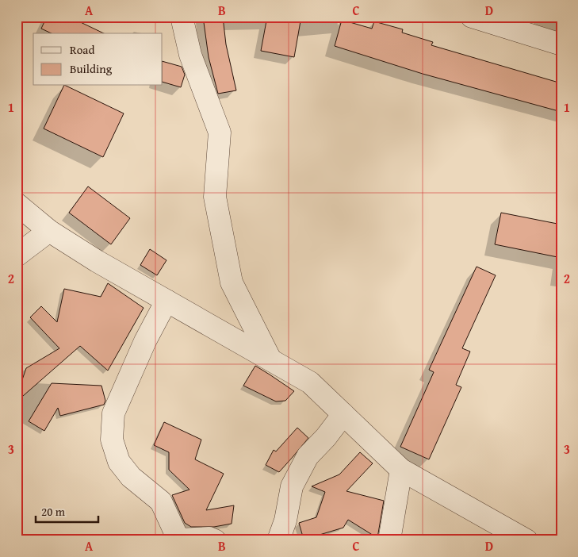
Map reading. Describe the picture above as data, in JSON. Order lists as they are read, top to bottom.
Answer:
{
  "legend": ["Road", "Building"],
  "scale_bar": "20 m",
  "grid": {
    "columns": [
      "A",
      "B",
      "C",
      "D"
    ],
    "rows": ["1", "2", "3"]
  }
}
